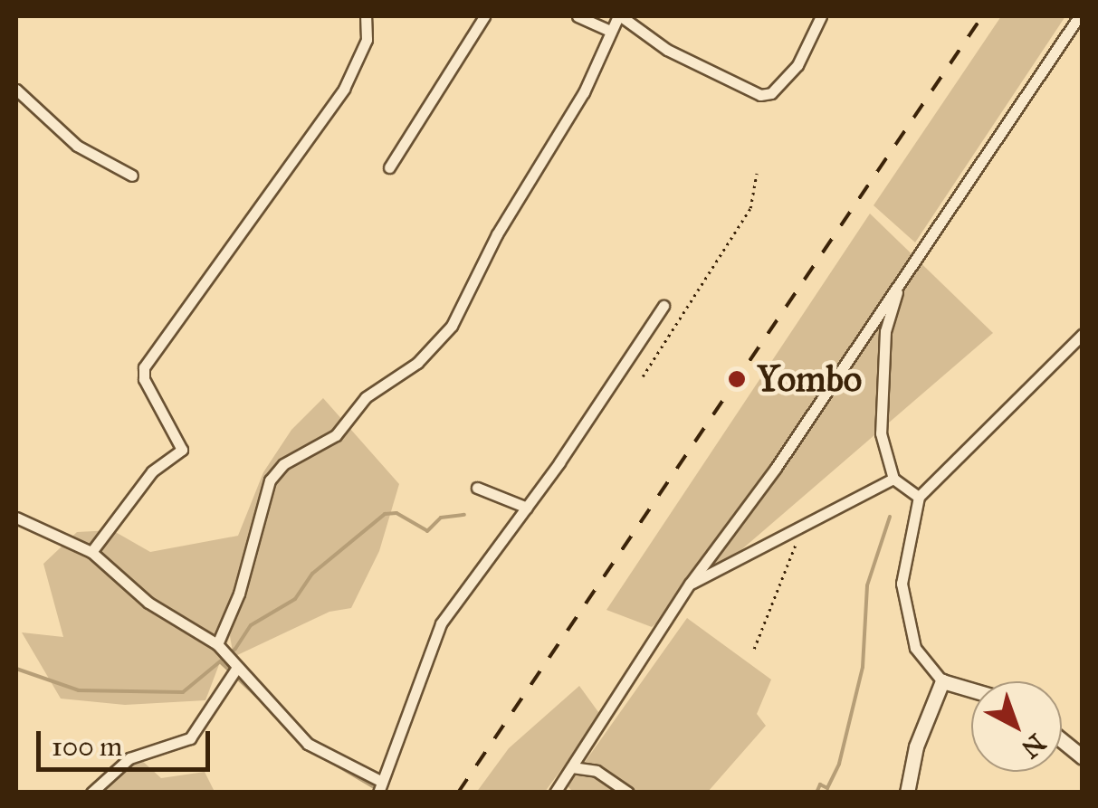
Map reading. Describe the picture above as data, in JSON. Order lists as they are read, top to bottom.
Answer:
{
  "places": ["Yombo"],
  "scale_bar": "100 m",
  "north": "bottom right"
}
